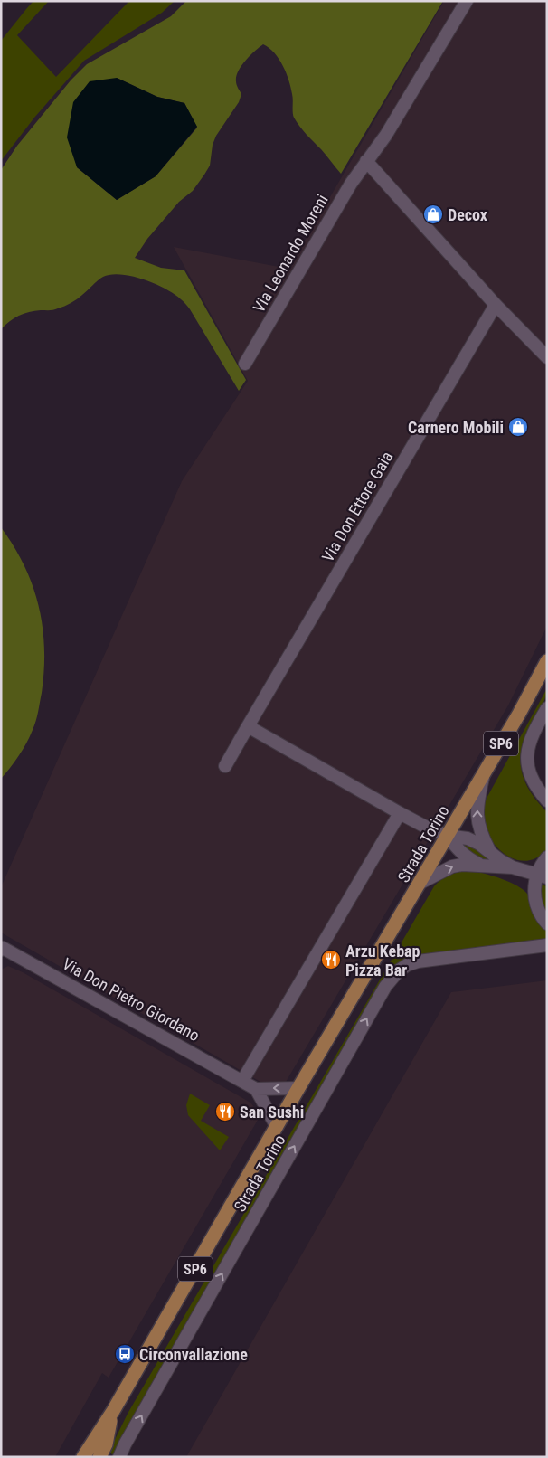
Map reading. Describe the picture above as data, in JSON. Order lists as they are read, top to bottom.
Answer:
{
  "streets": {
    "main road": ["SP6", "Strada Torino"],
    "street": ["Via Leonardo Moreni", "Via Don Ettore Gaia", "Via Don Pietro Giordano"]
  },
  "crossings": [
    ["SP6", "Strada Torino"]
  ],
  "places": {
    "shop": ["Decox", "Carnero Mobili"],
    "restaurant": ["Arzu Kebap Pizza Bar", "San Sushi"],
    "bus stop": ["Circonvallazione"]
  }
}
